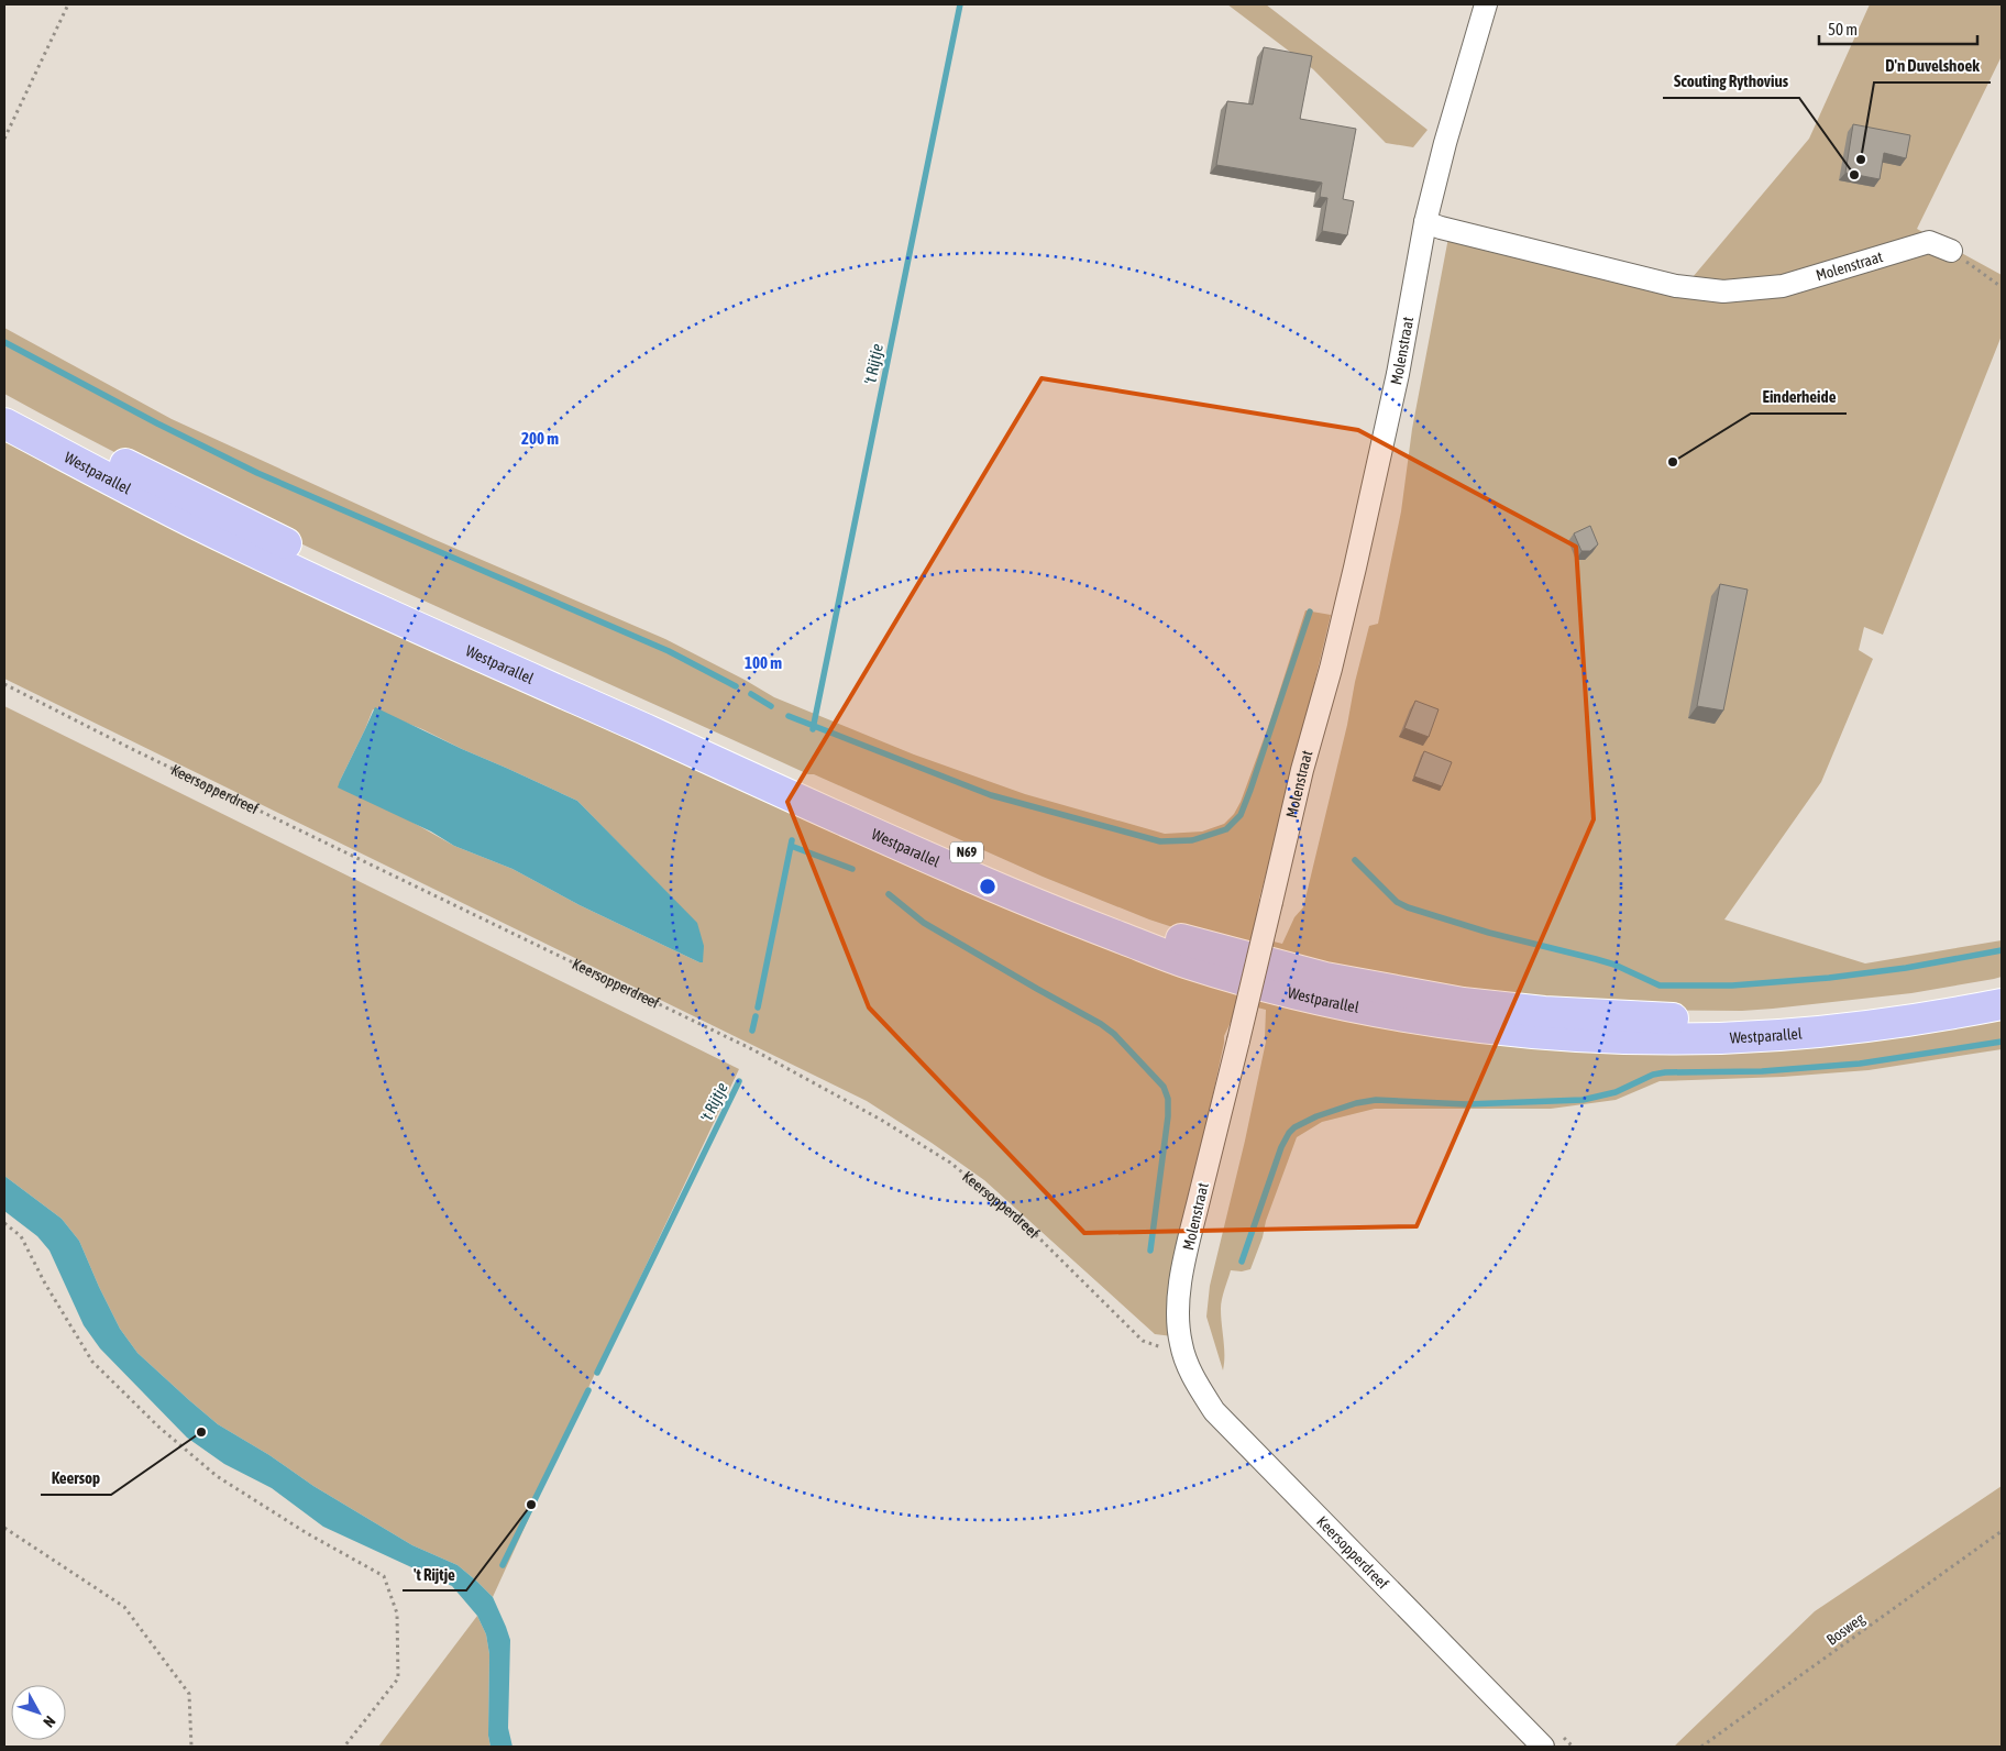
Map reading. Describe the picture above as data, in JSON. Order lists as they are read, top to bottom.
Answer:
{
  "streets": {
    "main road": ["Westparallel", "N69"],
    "street": ["Molenstraat", "Keersopperdreef"],
    "path": ["Bosweg"]
  },
  "crossings": [
    ["Molenstraat", "Keersopperdreef"]
  ],
  "water": ["'t Rijtje"],
  "places": [
    "D'n Duvelshoek",
    "Scouting Rythovius",
    "Einderheide",
    "Keersop",
    "'t Rijtje"
  ],
  "scale_bar": "50 m",
  "north": "bottom right",
  "rings": ["200 m", "100 m"]
}
